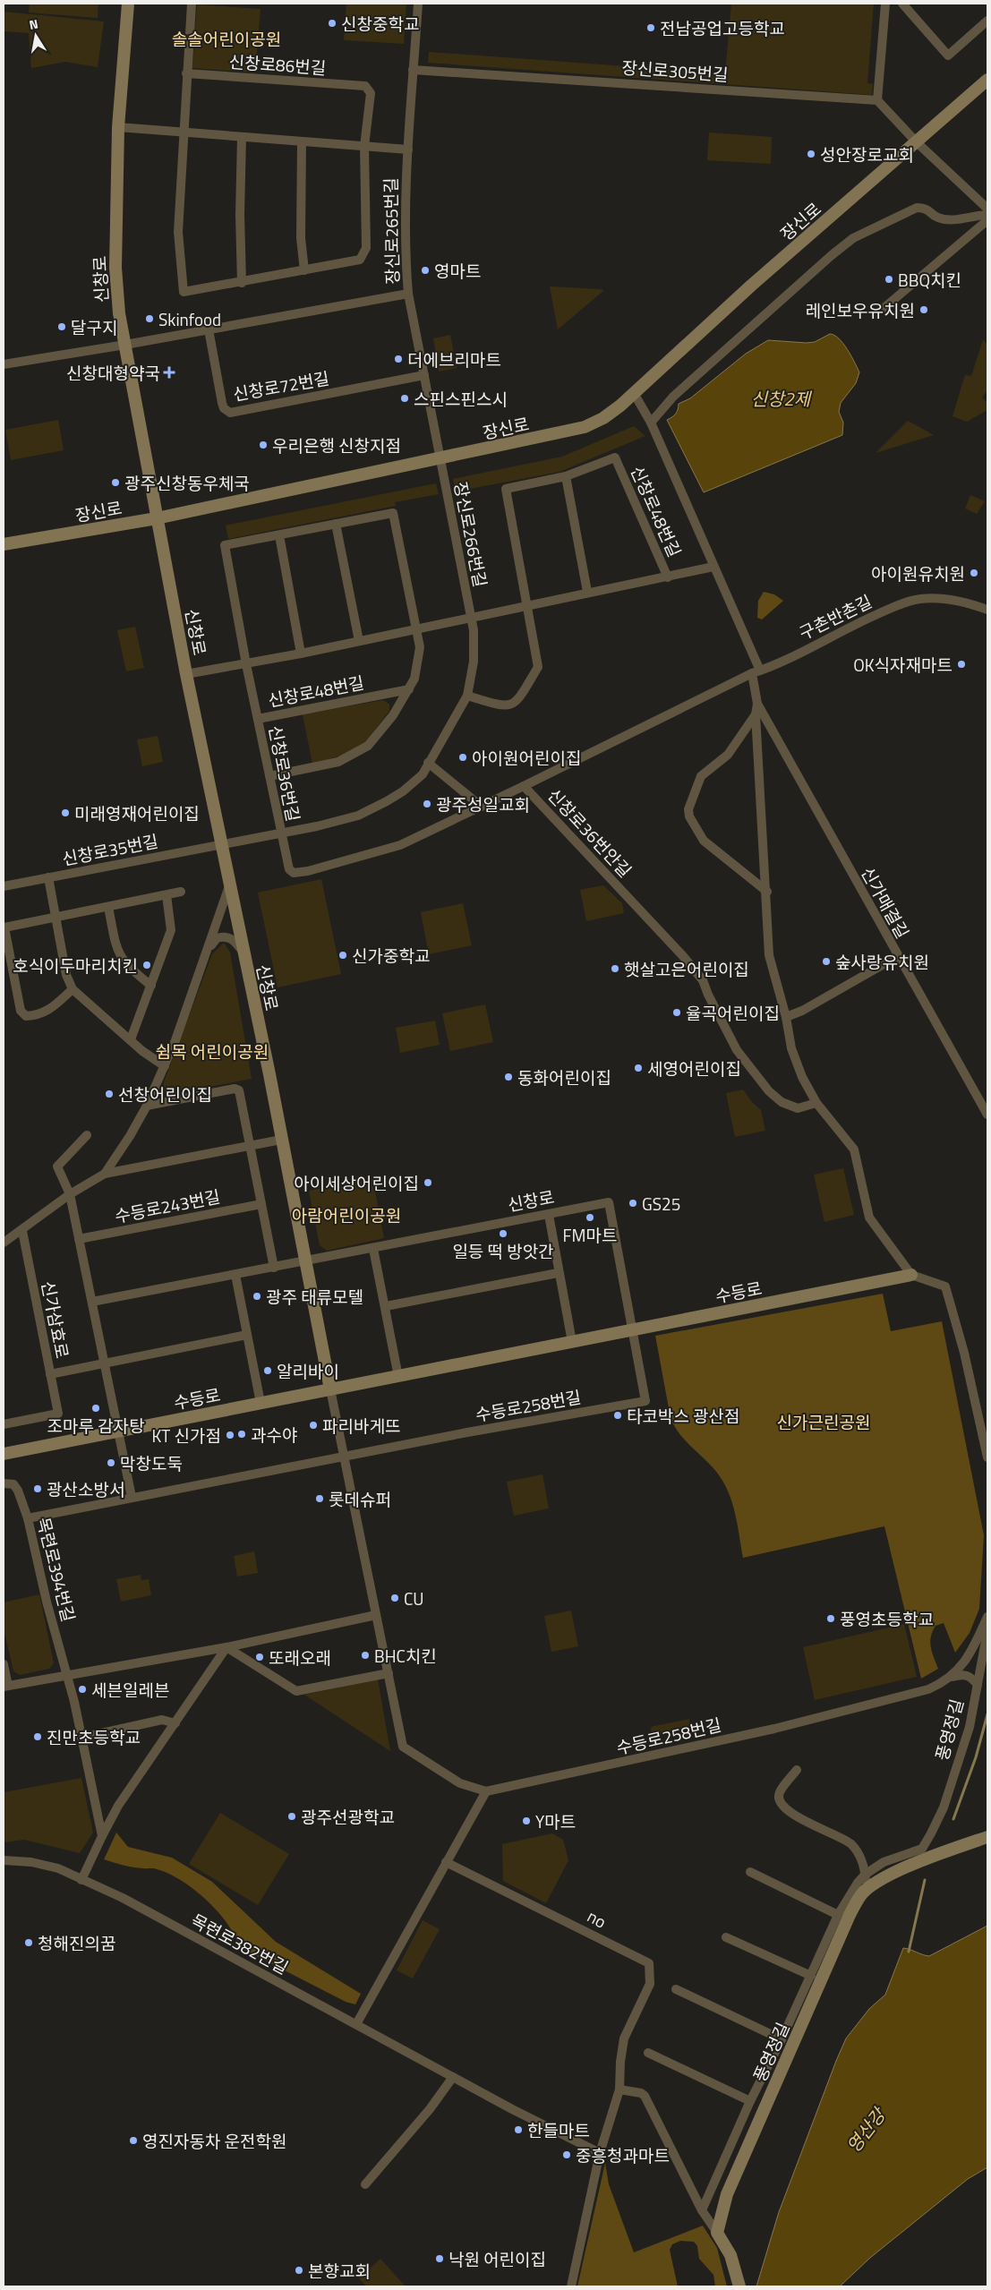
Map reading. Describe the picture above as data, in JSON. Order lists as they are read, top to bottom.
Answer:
{
  "streets": {
    "main road": [
      "장신로",
      "신창로",
      "수등로",
      "풍영정길"
    ],
    "street": [
      "신창로86번길",
      "장신로305번길",
      "장신로265번길",
      "신창로72번길",
      "신창로48번길",
      "장신로266번길",
      "구촌반촌길",
      "신창로36번길",
      "신창로36번안길",
      "신창로35번길",
      "신가매결길",
      "수등로243번길",
      "신가삼효로",
      "수등로258번길",
      "목련로394번길",
      "no",
      "목련로382번길"
    ]
  },
  "crossings": [
    ["장신로305번길", "장신로265번길"],
    ["장신로", "장신로265번길"],
    ["장신로", "신창로"],
    ["장신로", "장신로266번길"],
    ["장신로", "신가매결길"],
    ["장신로265번길", "신창로72번길"],
    ["장신로265번길", "장신로266번길"],
    ["신창로", "신창로48번길"],
    ["신창로", "신창로36번길"],
    ["신창로", "신창로35번길"],
    ["신창로", "수등로"],
    ["신창로", "수등로258번길"],
    ["신창로48번길", "장신로266번길"],
    ["신창로48번길", "신창로36번길"],
    ["신창로48번길", "신가매결길"],
    ["장신로266번길", "신창로36번길"],
    ["구촌반촌길", "신가매결길"],
    ["신창로36번길", "신창로36번안길"],
    ["신창로36번길", "신창로35번길"],
    ["신창로36번안길", "신가매결길"],
    ["신가매결길", "수등로"],
    ["수등로", "수등로258번길"],
    ["수등로258번길", "목련로394번길"]
  ],
  "water": ["신창2제", "영산강"],
  "parks": [
    "솔솔어린이공원",
    "쉼목 어린이공원",
    "아람어린이공원",
    "신가근린공원"
  ],
  "places": {
    "other": [
      "신창중학교",
      "전남공업고등학교",
      "성안장로교회",
      "영마트",
      "BBQ치킨",
      "레인보우유치원",
      "Skinfood",
      "달구지",
      "더에브리마트",
      "스핀스핀스시",
      "우리은행 신창지점",
      "광주신창동우체국",
      "아이원유치원",
      "OK식자재마트",
      "아이원어린이집",
      "광주성일교회",
      "미래영재어린이집",
      "신가중학교",
      "숲사랑유치원",
      "호식이두마리치킨",
      "햇살고은어린이집",
      "율곡어린이집",
      "세영어린이집",
      "동화어린이집",
      "선창어린이집",
      "아이세상어린이집",
      "GS25",
      "FM마트",
      "일등 떡 방앗간",
      "광주 태류모텔",
      "알리바이",
      "조마루 감자탕",
      "타코박스 광산점",
      "파리바게뜨",
      "과수야",
      "KT 신가점",
      "막창도둑",
      "광산소방서",
      "롯데슈퍼",
      "CU",
      "풍영초등학교",
      "BHC치킨",
      "또래오래",
      "세븐일레븐",
      "진만초등학교",
      "광주선광학교",
      "Y마트",
      "청해진의꿈",
      "한들마트",
      "영진자동차 운전학원",
      "중흥청과마트",
      "낙원 어린이집",
      "본향교회"
    ],
    "health": ["신창대형약국"]
  },
  "north": "top"
}
